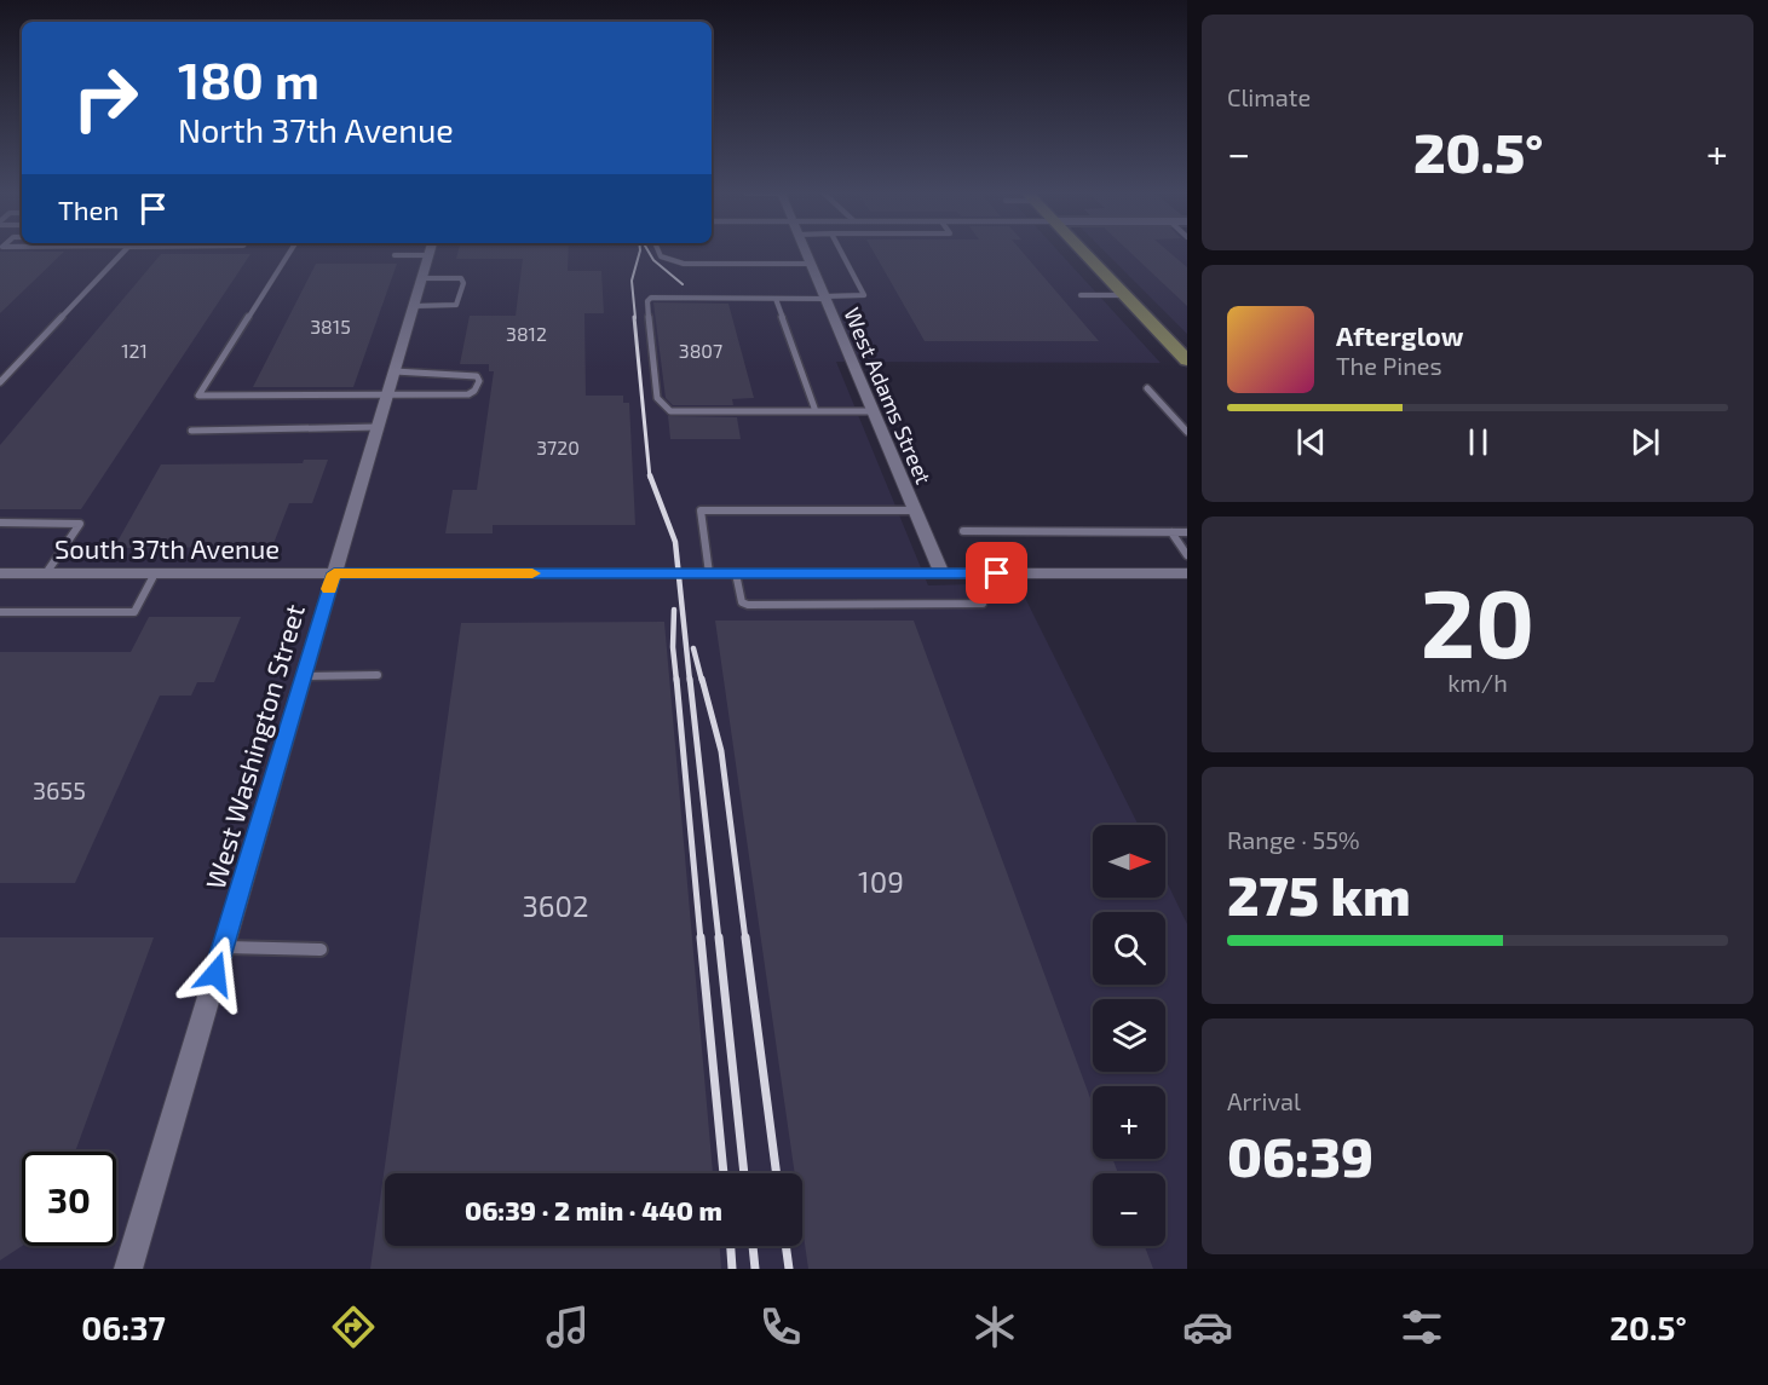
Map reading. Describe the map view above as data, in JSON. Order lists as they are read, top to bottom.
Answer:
{
  "streets": {
    "street": ["West Adams Street", "South 37th Avenue", "West Washington Street"]
  },
  "crossings": [
    ["West Adams Street", "South 37th Avenue"],
    ["South 37th Avenue", "West Washington Street"]
  ],
  "house_numbers": [
    "3815",
    "3812",
    "121",
    "3807",
    "3720",
    "3655",
    "109",
    "3602"
  ],
  "north": "right",
  "page": {
    "tile": [
      "Climate",
      ["20", "km/h"],
      ["Range · 55%", "275 km"],
      ["Arrival", "06:39"]
    ],
    "turn": ["180 m", "North 37th Avenue"],
    "heat": ["−", "20.5°", "+"],
    "then": "Then",
    "song": ["Afterglow", "The Pines"],
    "map_buttons": ["+", "−"],
    "limit": "30",
    "trip": "06:39 · 2 min · 440 m",
    "tabs": ["06:37", "20.5°"]
  }
}
